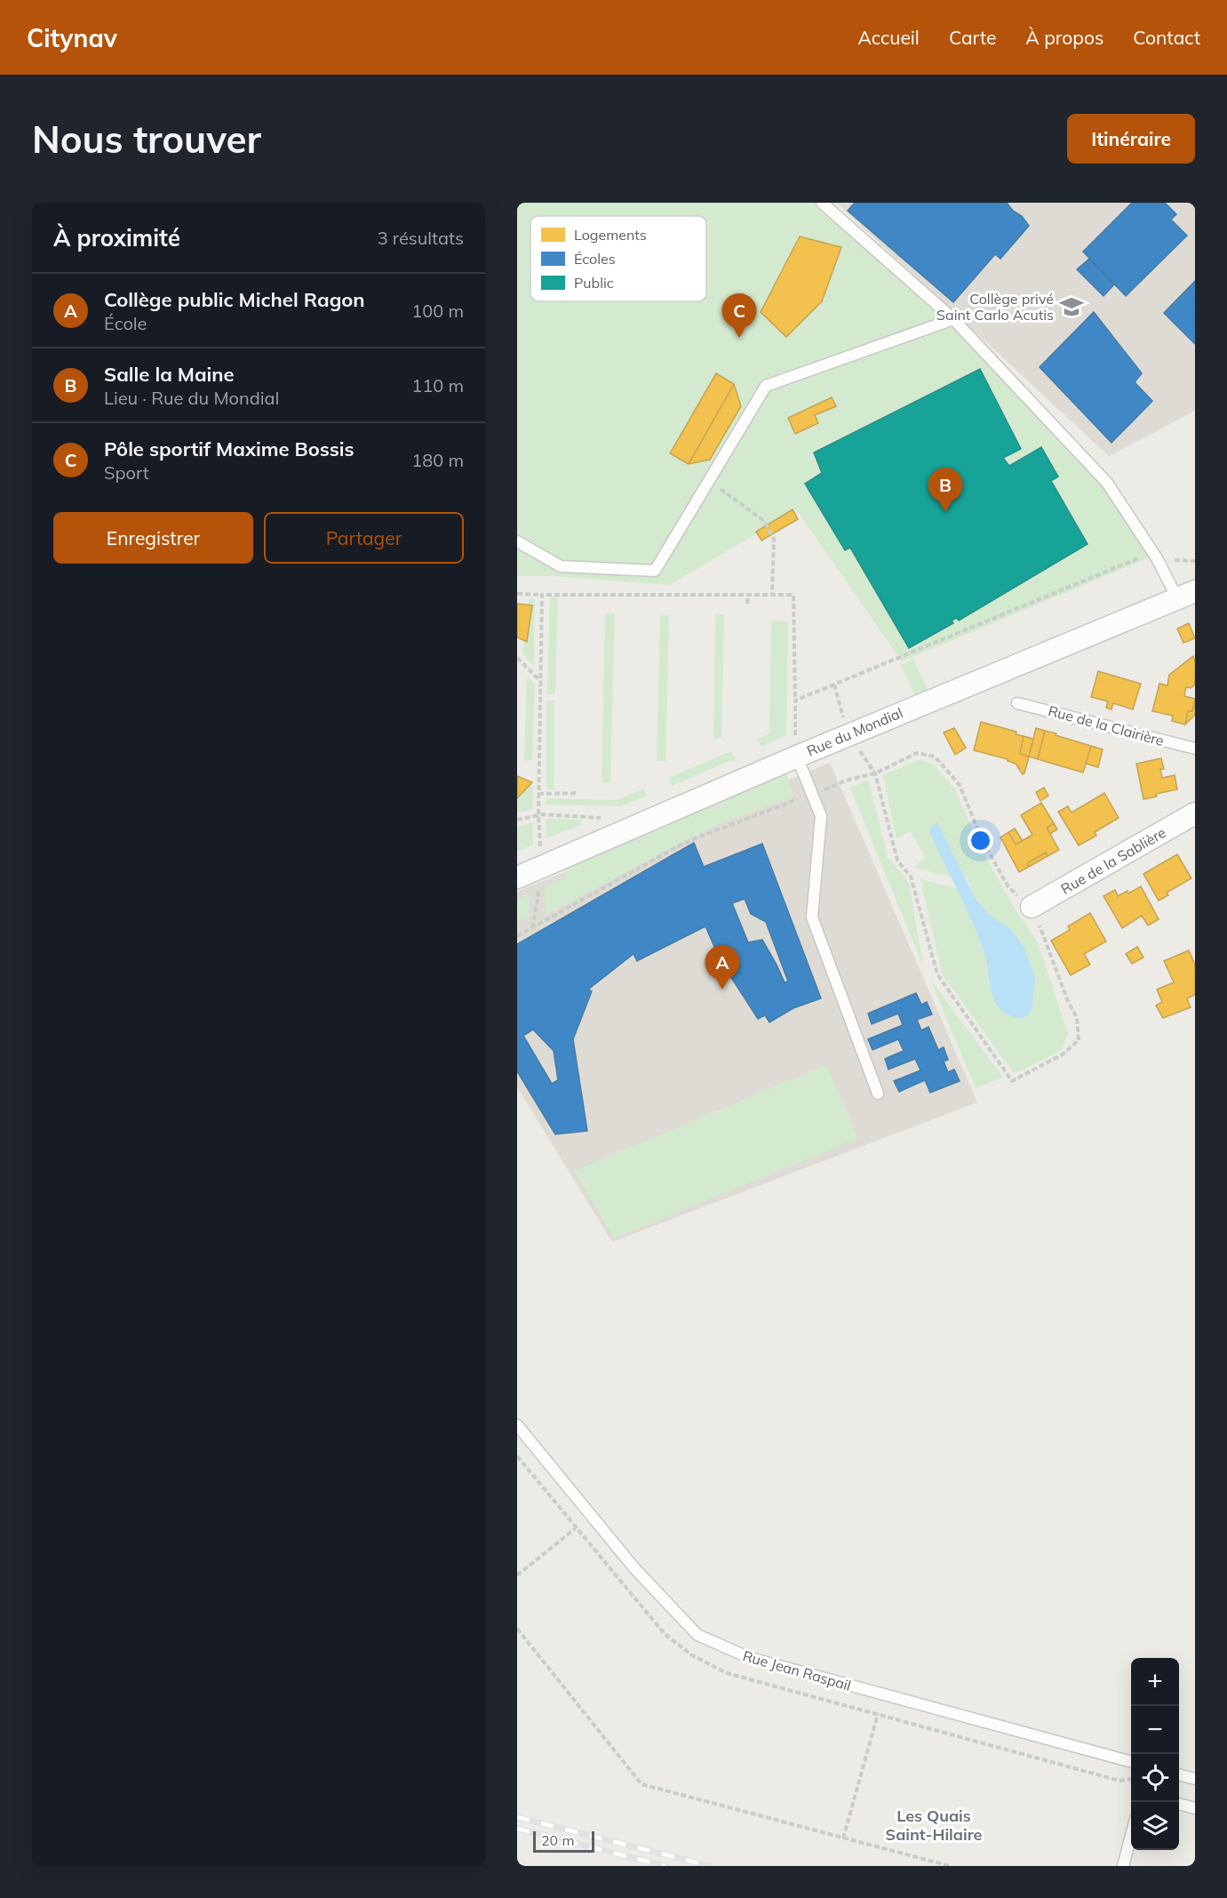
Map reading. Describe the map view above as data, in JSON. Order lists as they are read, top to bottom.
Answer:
{
  "streets": {
    "street": ["Rue du Mondial", "Rue de la Sablière"],
    "lane": ["Rue de la Clairière", "Rue Jean Raspail"]
  },
  "districts": ["Les Quais Saint-Hilaire"],
  "places": {
    "school or university": ["Collège privé Saint Carlo Acutis"]
  },
  "legend": ["Logements", "Écoles", "Public"],
  "scale_bar": "20 m",
  "page": {
    "header": "Citynav",
    "nav": [
      "Accueil",
      "Carte",
      "À propos",
      "Contact"
    ],
    "buttons": [
      "Itinéraire",
      ["Enregistrer", "Partager"]
    ],
    "title": "Nous trouver",
    "heading": ["À proximité", "3 résultats"],
    "list": [
      {
        "mark": "A",
        "name": "Collège public Michel Ragon",
        "note": "École",
        "value": "100 m"
      },
      {
        "mark": "B",
        "name": "Salle la Maine",
        "note": "Lieu · Rue du Mondial",
        "value": "110 m"
      },
      {
        "mark": "C",
        "name": "Pôle sportif Maxime Bossis",
        "note": "Sport",
        "value": "180 m"
      }
    ],
    "pins": ["C", "B", "A"],
    "map_buttons": ["+", "−"],
    "scale": "20 m"
  }
}
